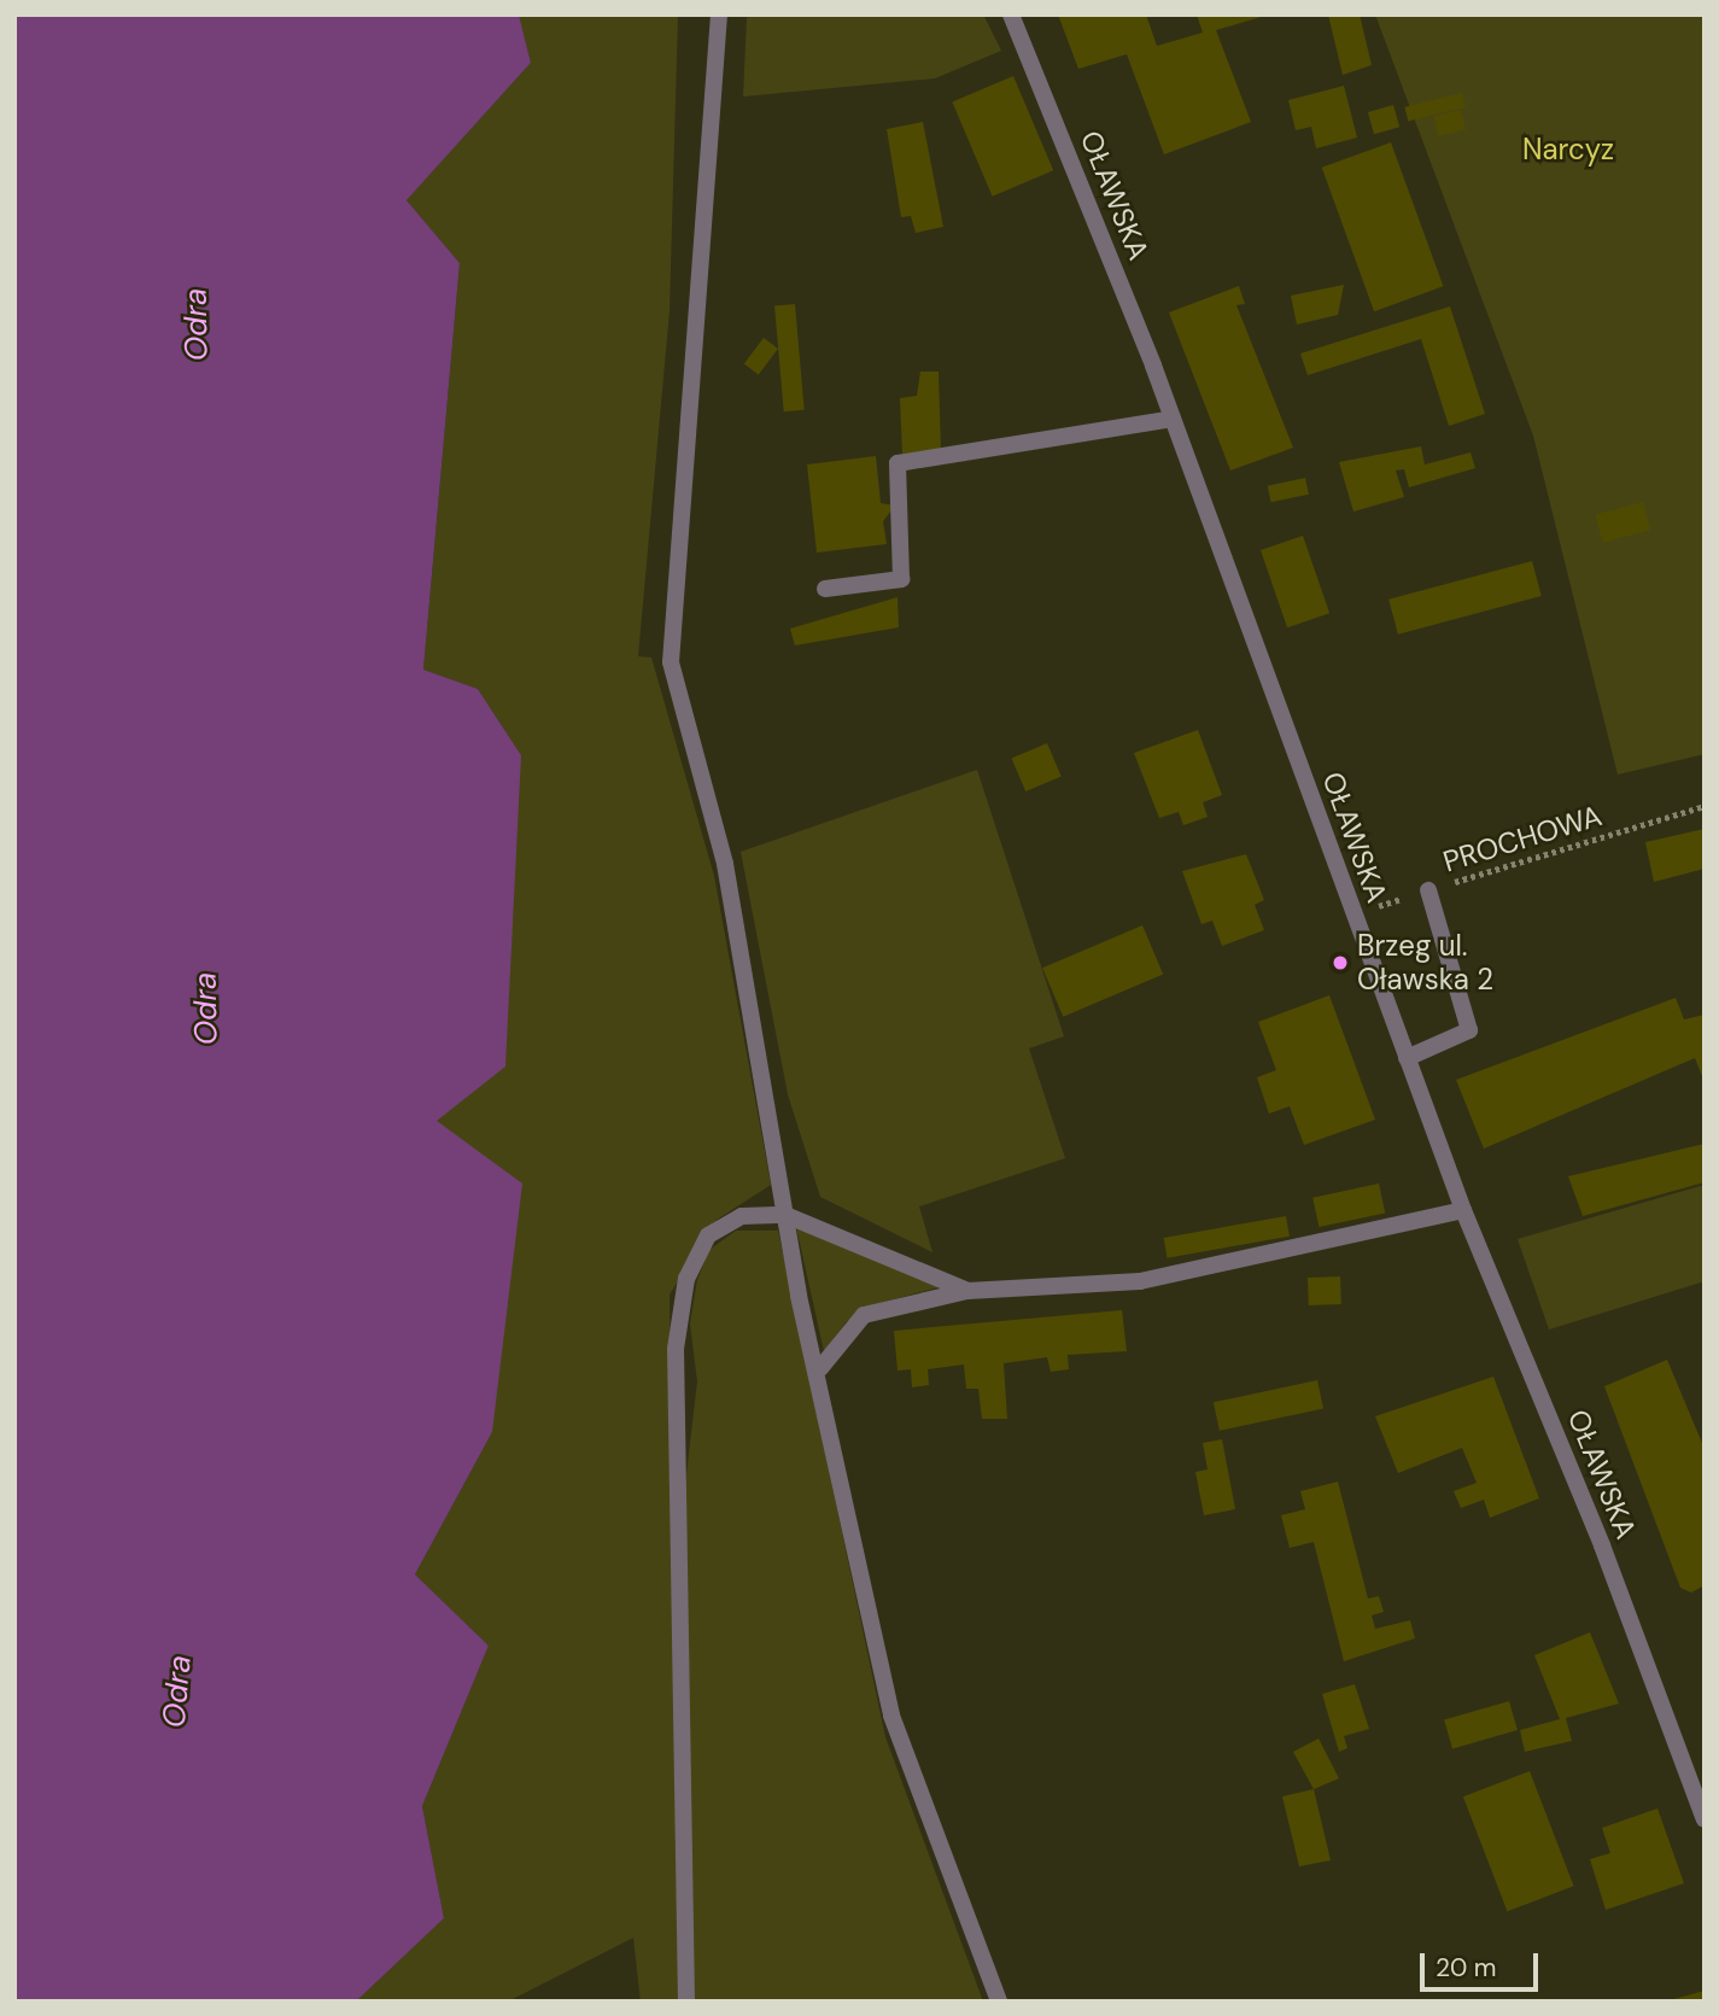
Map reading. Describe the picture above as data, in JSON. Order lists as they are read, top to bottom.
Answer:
{
  "streets": {
    "street": ["OŁAWSKA"],
    "path": ["PROCHOWA"]
  },
  "crossings": [
    ["OŁAWSKA", "PROCHOWA"]
  ],
  "water": ["Odra"],
  "parks": ["Narcyz"],
  "places": ["Brzeg ul. Oławska 2"],
  "scale_bar": "20 m"
}
